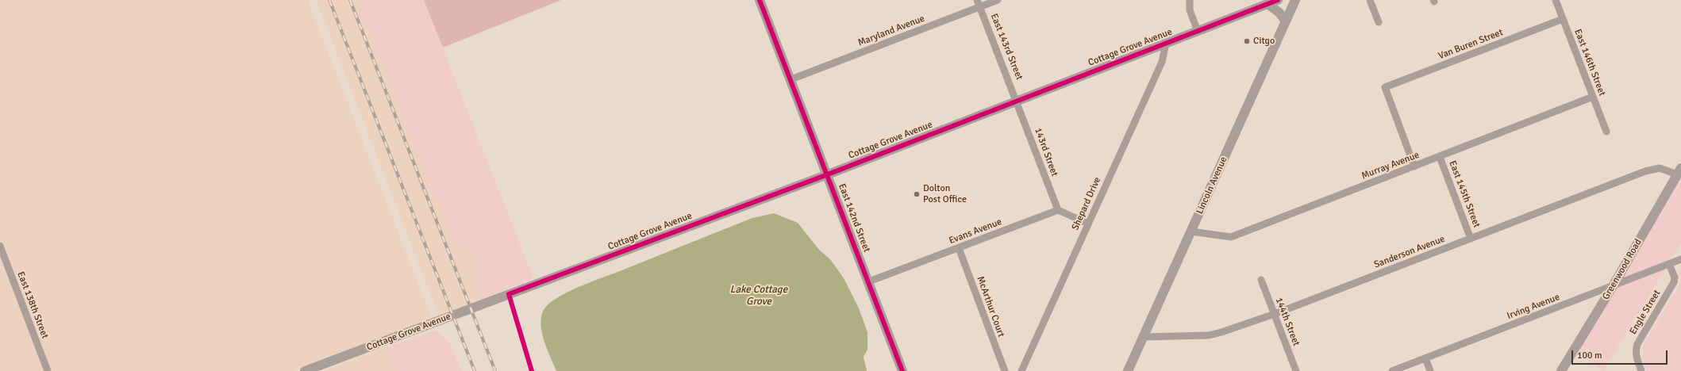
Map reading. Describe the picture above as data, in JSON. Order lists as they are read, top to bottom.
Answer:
{
  "streets": {
    "street": [
      "Maryland Avenue",
      "Van Buren Street",
      "East 143rd Street",
      "Cottage Grove Avenue",
      "East 146th Street",
      "143rd Street",
      "Murray Avenue",
      "Lincoln Avenue",
      "East 145th Street",
      "Shepard Drive",
      "East 142nd Street",
      "Evans Avenue",
      "Sanderson Avenue",
      "Greenwood Road",
      "East 138th Street",
      "McArthur Court",
      "Irving Avenue",
      "Engle Street",
      "144th Street"
    ]
  },
  "crossings": [
    ["Maryland Avenue", "East 143rd Street"],
    ["Maryland Avenue", "East 142nd Street"],
    ["Van Buren Street", "East 146th Street"],
    ["Van Buren Street", "Murray Avenue"],
    ["East 143rd Street", "Cottage Grove Avenue"],
    ["East 143rd Street", "143rd Street"],
    ["Cottage Grove Avenue", "143rd Street"],
    ["Cottage Grove Avenue", "Shepard Drive"],
    ["Cottage Grove Avenue", "East 142nd Street"],
    ["East 146th Street", "Murray Avenue"],
    ["143rd Street", "Evans Avenue"],
    ["Murray Avenue", "Lincoln Avenue"],
    ["Murray Avenue", "East 145th Street"],
    ["Lincoln Avenue", "Sanderson Avenue"],
    ["East 145th Street", "Sanderson Avenue"],
    ["East 142nd Street", "Evans Avenue"],
    ["Evans Avenue", "McArthur Court"],
    ["Sanderson Avenue", "Greenwood Road"],
    ["Sanderson Avenue", "144th Street"],
    ["Greenwood Road", "Irving Avenue"],
    ["Irving Avenue", "Engle Street"]
  ],
  "water": ["Lake Cottage Grove"],
  "places": ["Citgo", "Dolton Post Office"],
  "scale_bar": "100 m"
}
